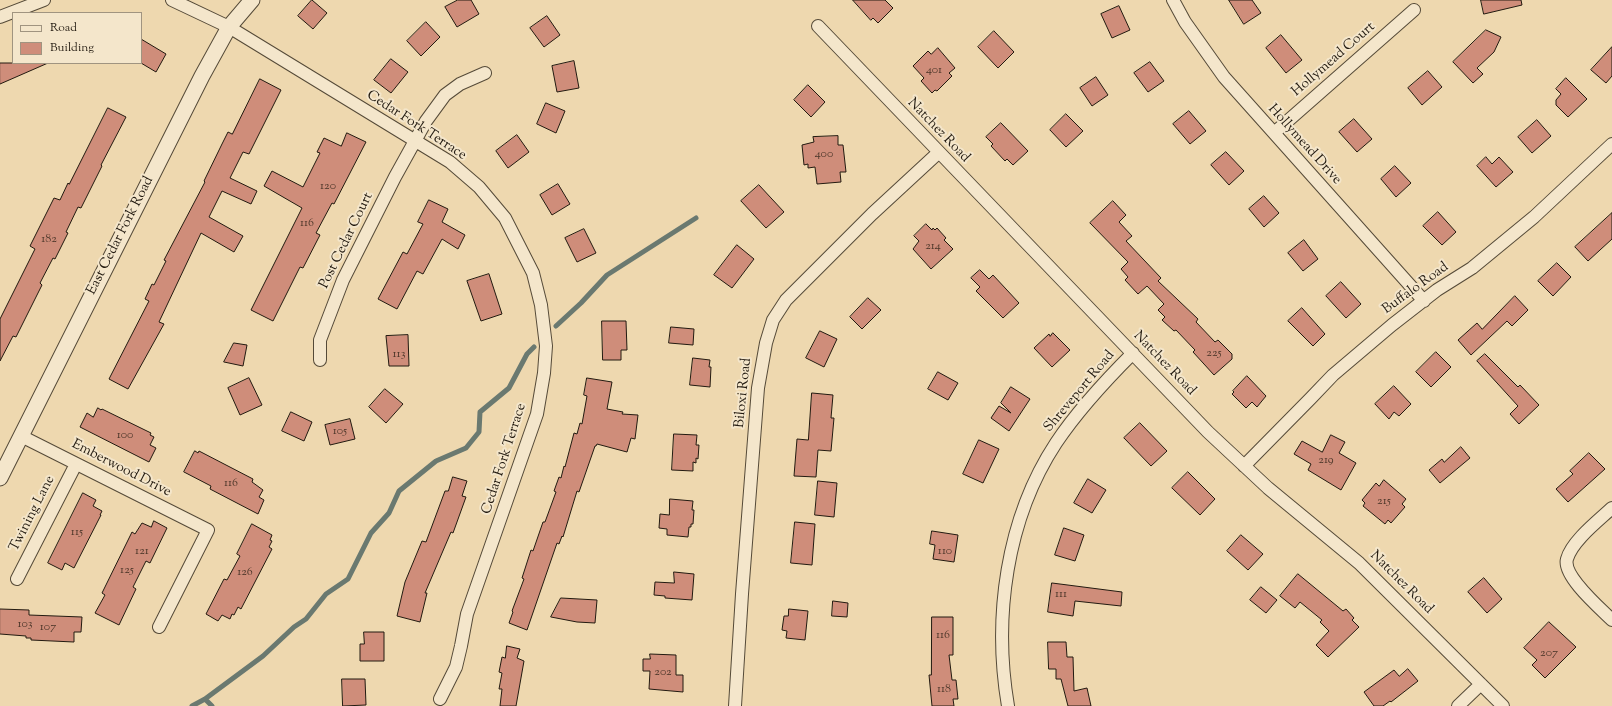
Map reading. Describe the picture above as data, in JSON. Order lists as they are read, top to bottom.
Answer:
{
  "streets": {
    "street": [
      "Hollymead Court",
      "Cedar Fork Terrace",
      "Natchez Road",
      "Hollymead Drive",
      "East Cedar Fork Road",
      "Post Cedar Court",
      "Buffalo Road",
      "Shreveport Road",
      "Biloxi Road",
      "Emberwood Drive",
      "Twining Lane"
    ]
  },
  "crossings": [
    ["Hollymead Court", "Hollymead Drive"],
    ["Cedar Fork Terrace", "East Cedar Fork Road"],
    ["Cedar Fork Terrace", "Post Cedar Court"],
    ["Natchez Road", "Buffalo Road"],
    ["Natchez Road", "Shreveport Road"],
    ["Natchez Road", "Biloxi Road"],
    ["Hollymead Drive", "Buffalo Road"],
    ["East Cedar Fork Road", "Emberwood Drive"],
    ["Emberwood Drive", "Twining Lane"]
  ],
  "house_numbers": [
    "401",
    "400",
    "120",
    "116",
    "182",
    "214",
    "225",
    "113",
    "105",
    "100",
    "219",
    "116",
    "215",
    "115",
    "121",
    "110",
    "125",
    "126",
    "111",
    "103",
    "107",
    "116",
    "207",
    "202",
    "118"
  ],
  "legend": ["Road", "Building"]
}
